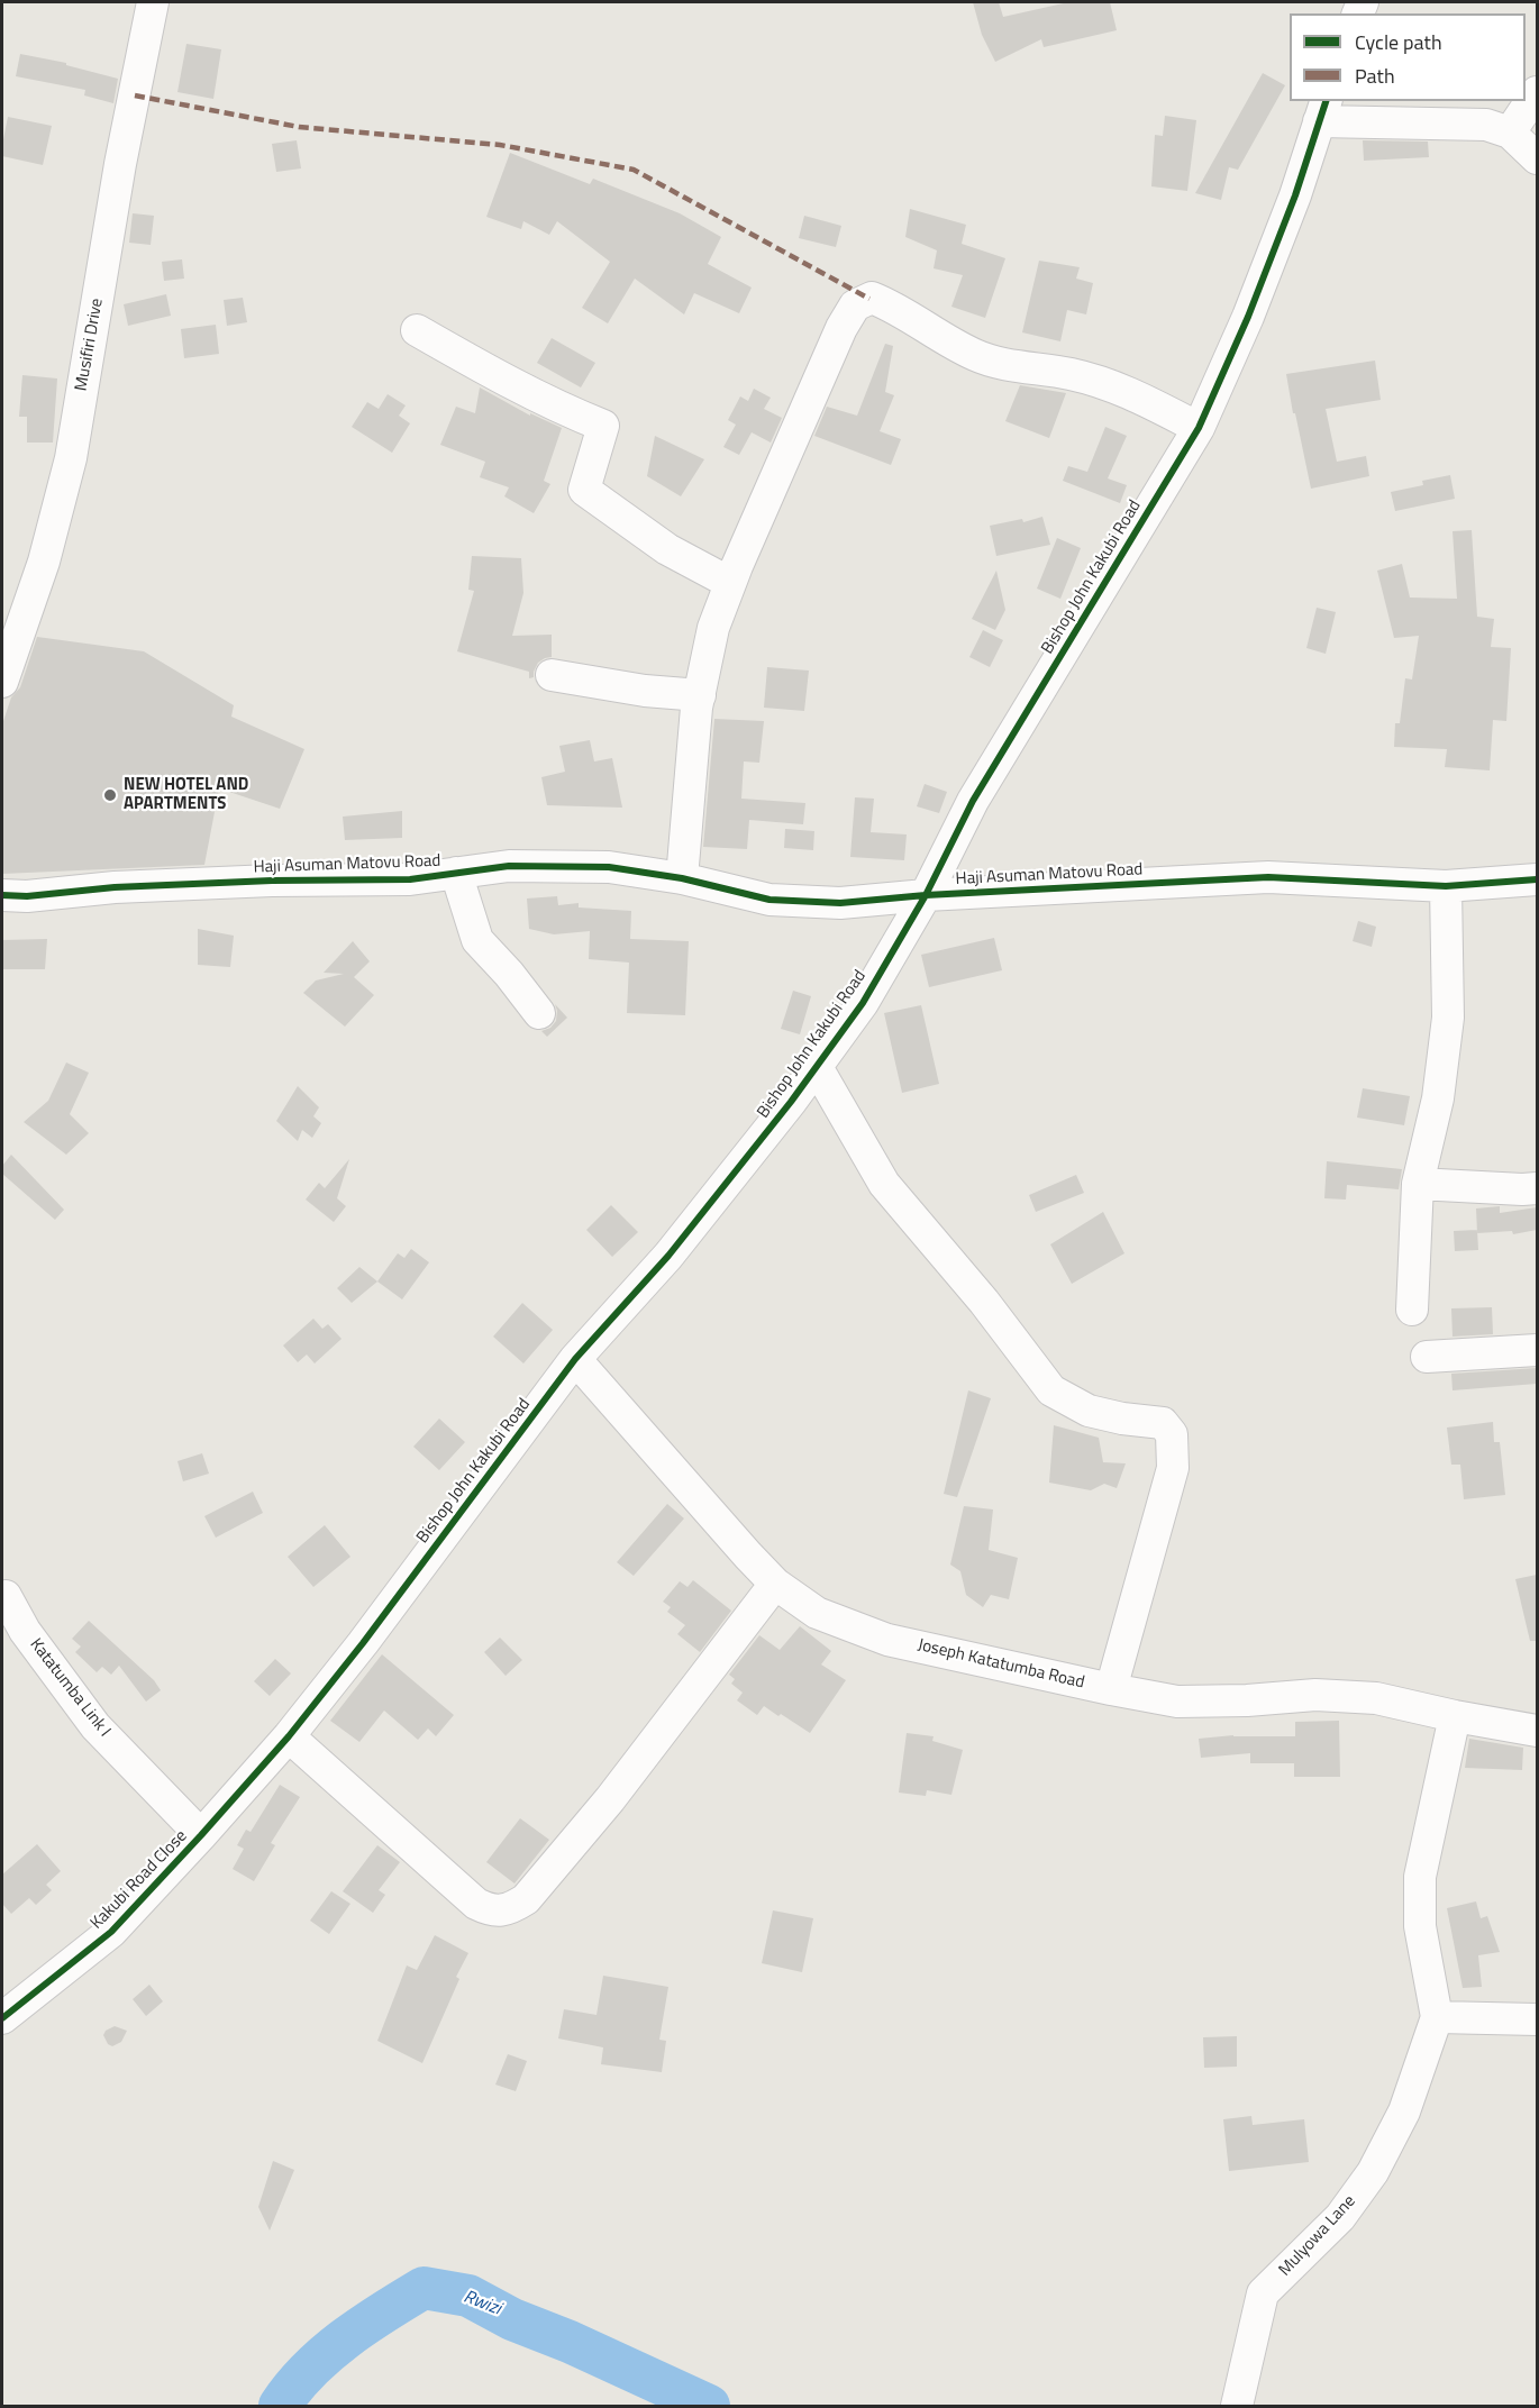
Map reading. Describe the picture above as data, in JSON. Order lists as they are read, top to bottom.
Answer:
{
  "streets": {
    "street": [
      "Musifiri Drive",
      "Bishop John Kakubi Road",
      "Haji Asuman Matovu Road",
      "Joseph Katatumba Road",
      "Katatumba Link I",
      "Kakubi Road Close",
      "Mulyowa Lane"
    ]
  },
  "crossings": [
    ["Bishop John Kakubi Road", "Haji Asuman Matovu Road"],
    ["Bishop John Kakubi Road", "Joseph Katatumba Road"],
    ["Bishop John Kakubi Road", "Katatumba Link I"],
    ["Bishop John Kakubi Road", "Kakubi Road Close"],
    ["Joseph Katatumba Road", "Mulyowa Lane"],
    ["Katatumba Link I", "Kakubi Road Close"]
  ],
  "water": ["Rwizi"],
  "places": ["NEW HOTEL AND APARTMENTS"],
  "legend": ["Cycle path", "Path"]
}
